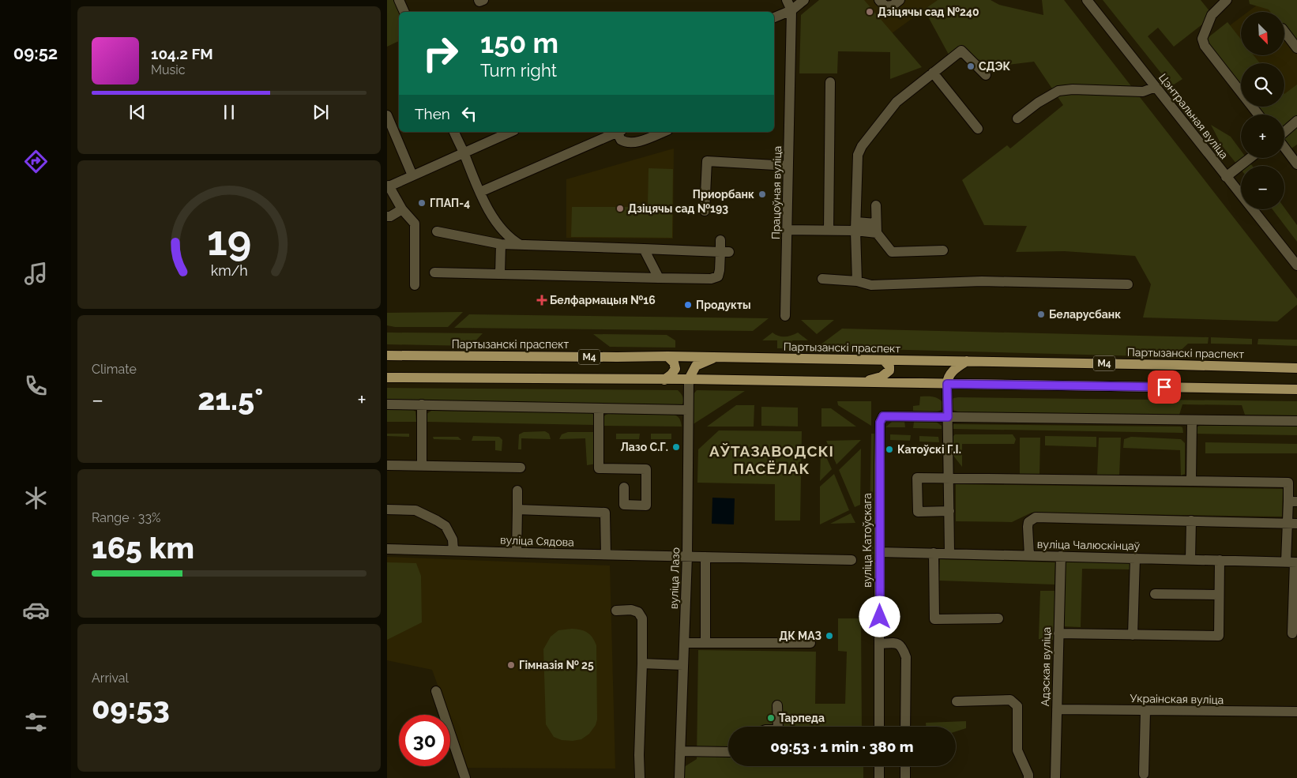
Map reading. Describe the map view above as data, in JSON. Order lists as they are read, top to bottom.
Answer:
{
  "streets": {
    "main road": ["Партызанскі праспект", "М4"],
    "street": [
      "Цэнтральная вуліца",
      "Працоўная вуліца",
      "вуліца Катоўскага",
      "вуліца Сядова",
      "вуліца Чалюскінцаў",
      "вуліца Лазо",
      "Адэская вуліца",
      "Украінская вуліца"
    ]
  },
  "crossings": [
    ["М4", "вуліца Лазо"],
    ["вуліца Катоўскага", "вуліца Чалюскінцаў"],
    ["вуліца Сядова", "вуліца Лазо"],
    ["вуліца Чалюскінцаў", "Адэская вуліца"],
    ["Адэская вуліца", "Украінская вуліца"]
  ],
  "districts": ["АЎТАЗАВОДСКІ ПАСЁЛАК"],
  "places": {
    "other": [
      "Дзіцячы сад №240",
      "СДЭК",
      "Приорбанк",
      "ГПАП-4",
      "Дзіцячы сад №193",
      "Продукты",
      "Беларусбанк",
      "Лазо С.Г.",
      "Катоўскі Г.І.",
      "ДК МАЗ",
      "Гімназія № 25",
      "Тарпеда"
    ],
    "health": ["Белфармацыя №16"]
  },
  "north": "bottom right",
  "page": {
    "tabs": "09:52",
    "map_buttons": ["+", "−"],
    "turn": ["150 m", "Turn right"],
    "song": ["104.2 FM", "Music"],
    "then": "Then",
    "tile": [
      "Climate",
      ["Range · 33%", "165 km"],
      ["Arrival", "09:53"]
    ],
    "heat": ["−", "21.5°", "+"],
    "limit": "30",
    "trip": "09:53 · 1 min · 380 m",
    "gauge": ["19", "km/h"]
  }
}
